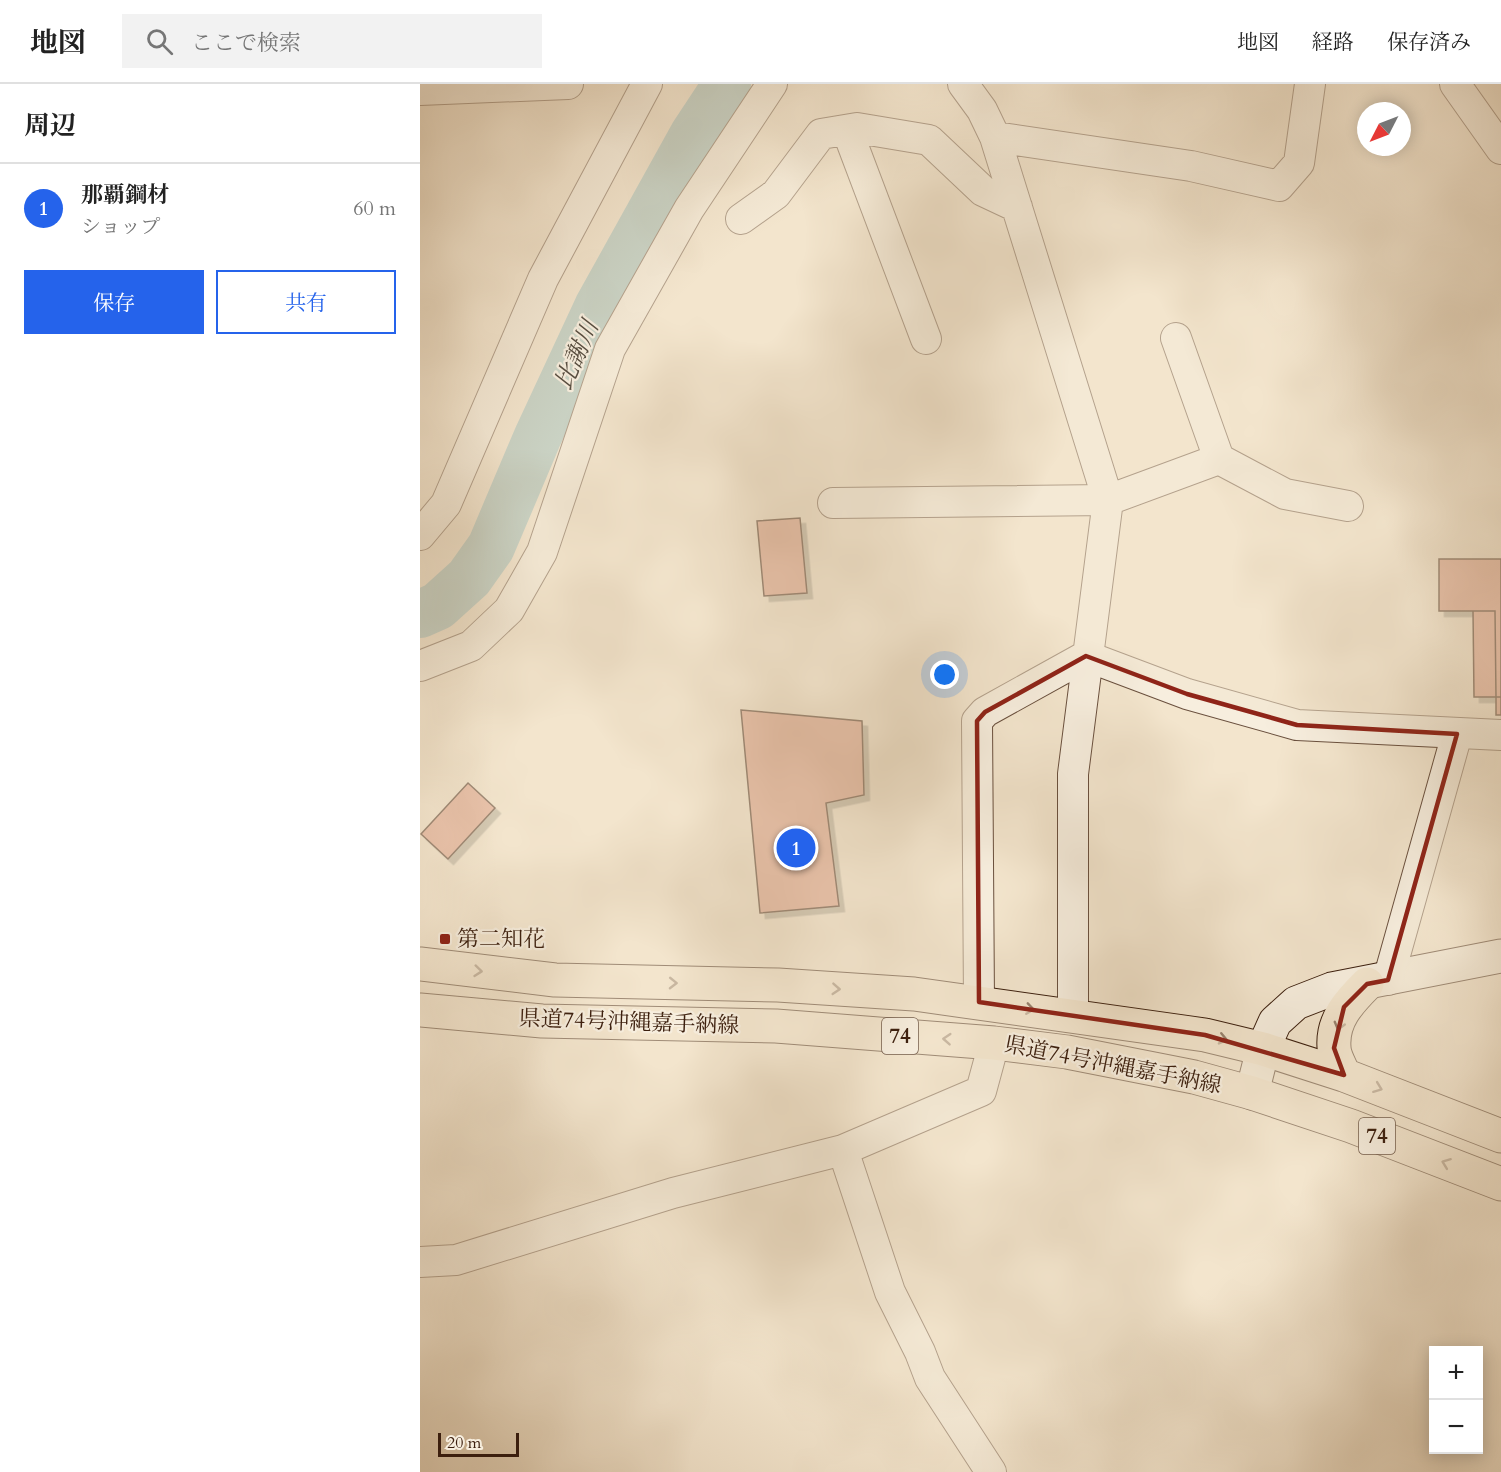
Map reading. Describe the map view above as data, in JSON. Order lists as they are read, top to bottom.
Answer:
{
  "streets": {
    "main road": ["県道74号沖縄嘉手納線", "74"]
  },
  "water": ["比謝川"],
  "places": {
    "transit": ["第二知花"]
  },
  "scale_bar": "20 m",
  "north": "bottom left",
  "page": {
    "header": "地図",
    "search": "ここで検索",
    "nav": ["地図", "経路", "保存済み"],
    "heading": "周辺",
    "list": [
      {
        "mark": "1",
        "name": "那覇鋼材",
        "note": "ショップ",
        "value": "60 m"
      }
    ],
    "buttons": ["保存", "共有"],
    "pins": "1",
    "map_buttons": ["+", "−"],
    "scale": "20 m"
  }
}
